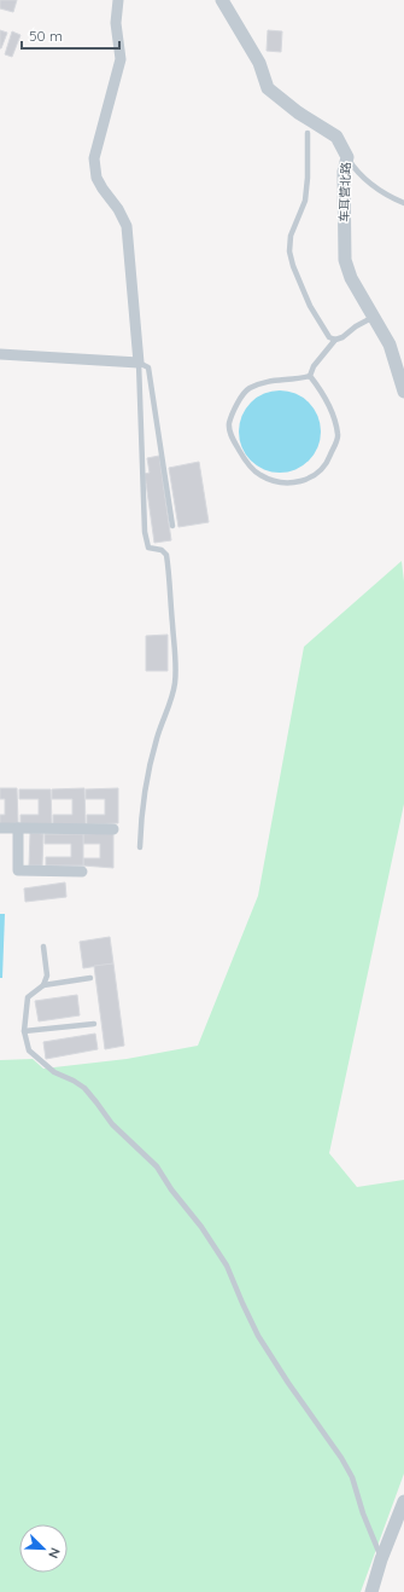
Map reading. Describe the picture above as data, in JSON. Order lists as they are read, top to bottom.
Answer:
{
  "streets": {
    "street": ["车耳营北路"]
  },
  "scale_bar": "50 m",
  "north": "bottom right"
}
